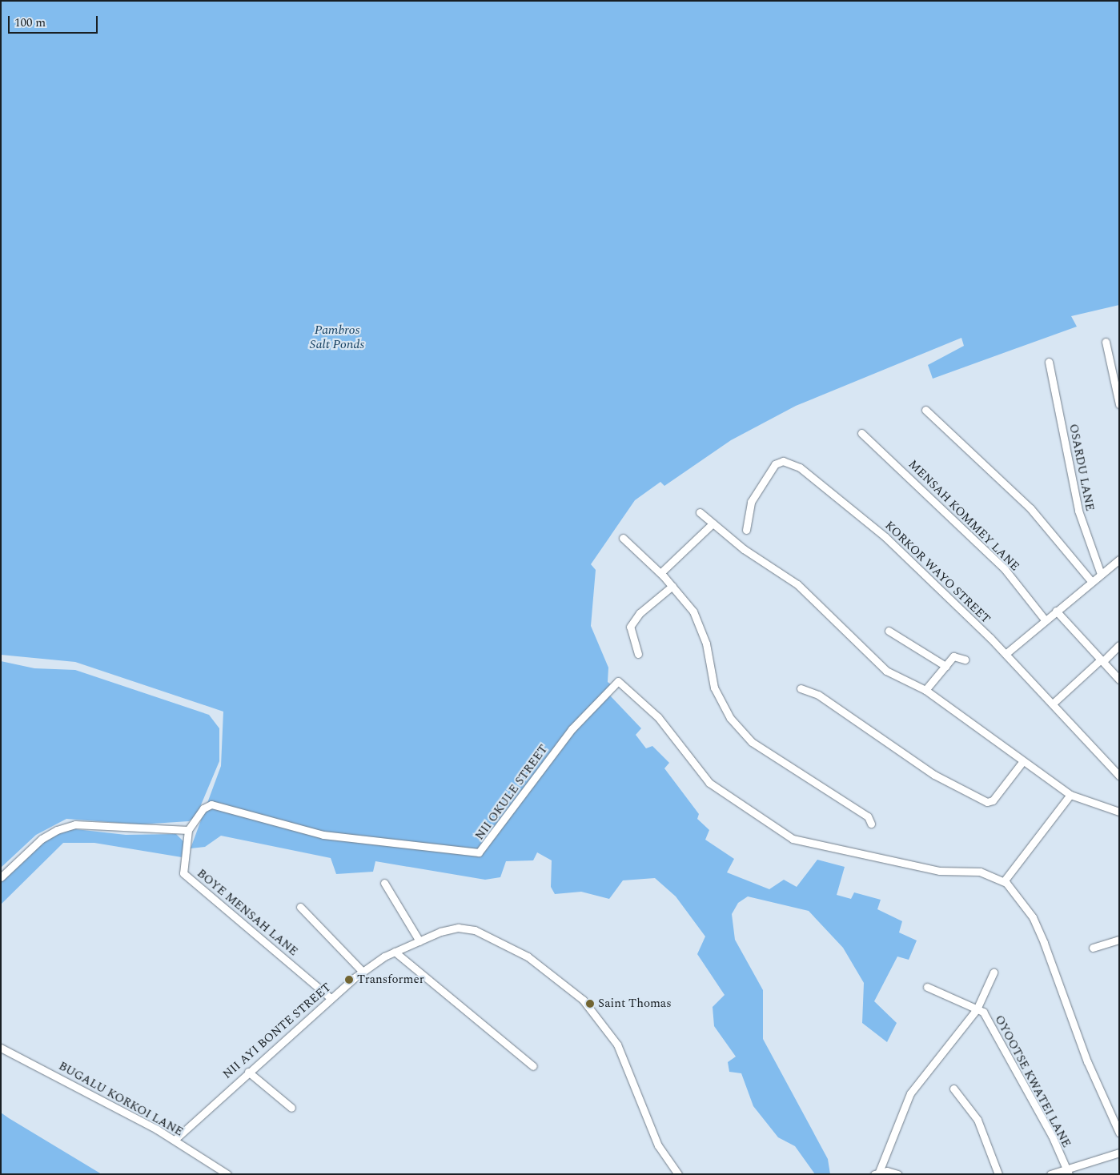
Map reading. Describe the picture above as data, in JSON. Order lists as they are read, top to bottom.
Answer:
{
  "streets": {
    "street": [
      "OSARDU LANE",
      "MENSAH KOMMEY LANE",
      "KORKOR WAYO STREET",
      "NII OKULE STREET",
      "BOYE MENSAH LANE",
      "NII AYI BONTE STREET",
      "OYOOTSE KWATEI LANE",
      "BUGALU KORKOI LANE"
    ]
  },
  "crossings": [
    ["NII OKULE STREET", "BOYE MENSAH LANE"],
    ["BOYE MENSAH LANE", "NII AYI BONTE STREET"],
    ["NII AYI BONTE STREET", "BUGALU KORKOI LANE"]
  ],
  "water": ["Pambros Salt Ponds"],
  "places": ["Transformer", "Saint Thomas"],
  "scale_bar": "100 m"
}
